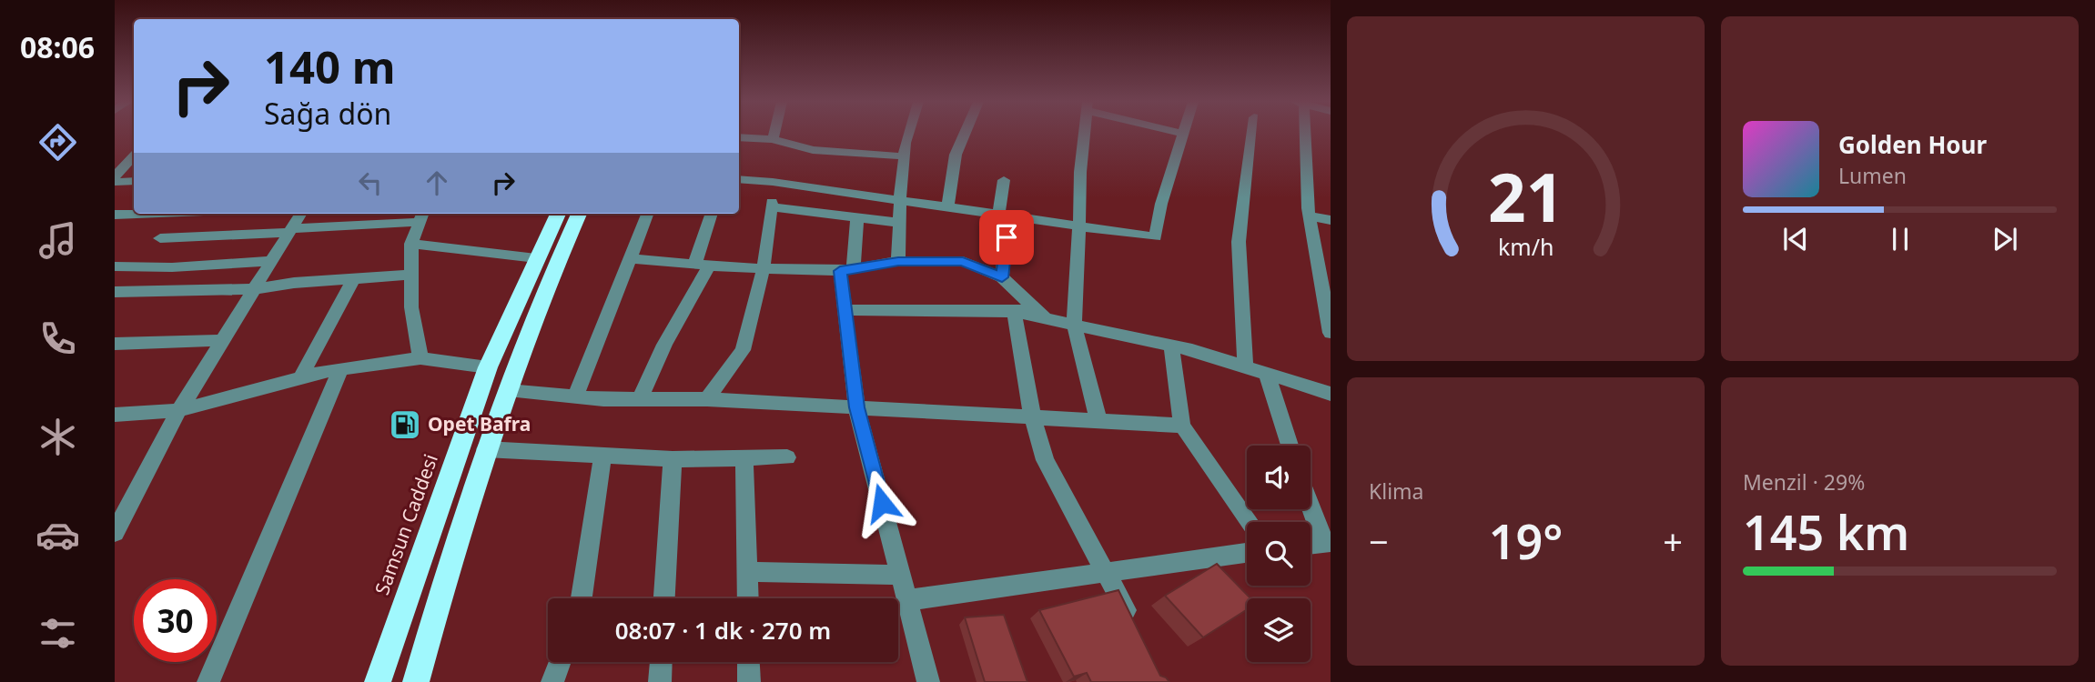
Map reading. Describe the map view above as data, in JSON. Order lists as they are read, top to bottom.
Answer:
{
  "streets": {
    "highway": ["Samsun Caddesi"]
  },
  "places": {
    "fuel station": ["Opet Bafra"]
  },
  "page": {
    "tabs": "08:06",
    "turn": ["140 m", "Sağa dön"],
    "song": ["Golden Hour", "Lumen"],
    "tile": [
      "Klima",
      ["Menzil · 29%", "145 km"]
    ],
    "heat": ["−", "19°", "+"],
    "limit": "30",
    "trip": "08:07 · 1 dk · 270 m",
    "gauge": ["21", "km/h"]
  }
}
